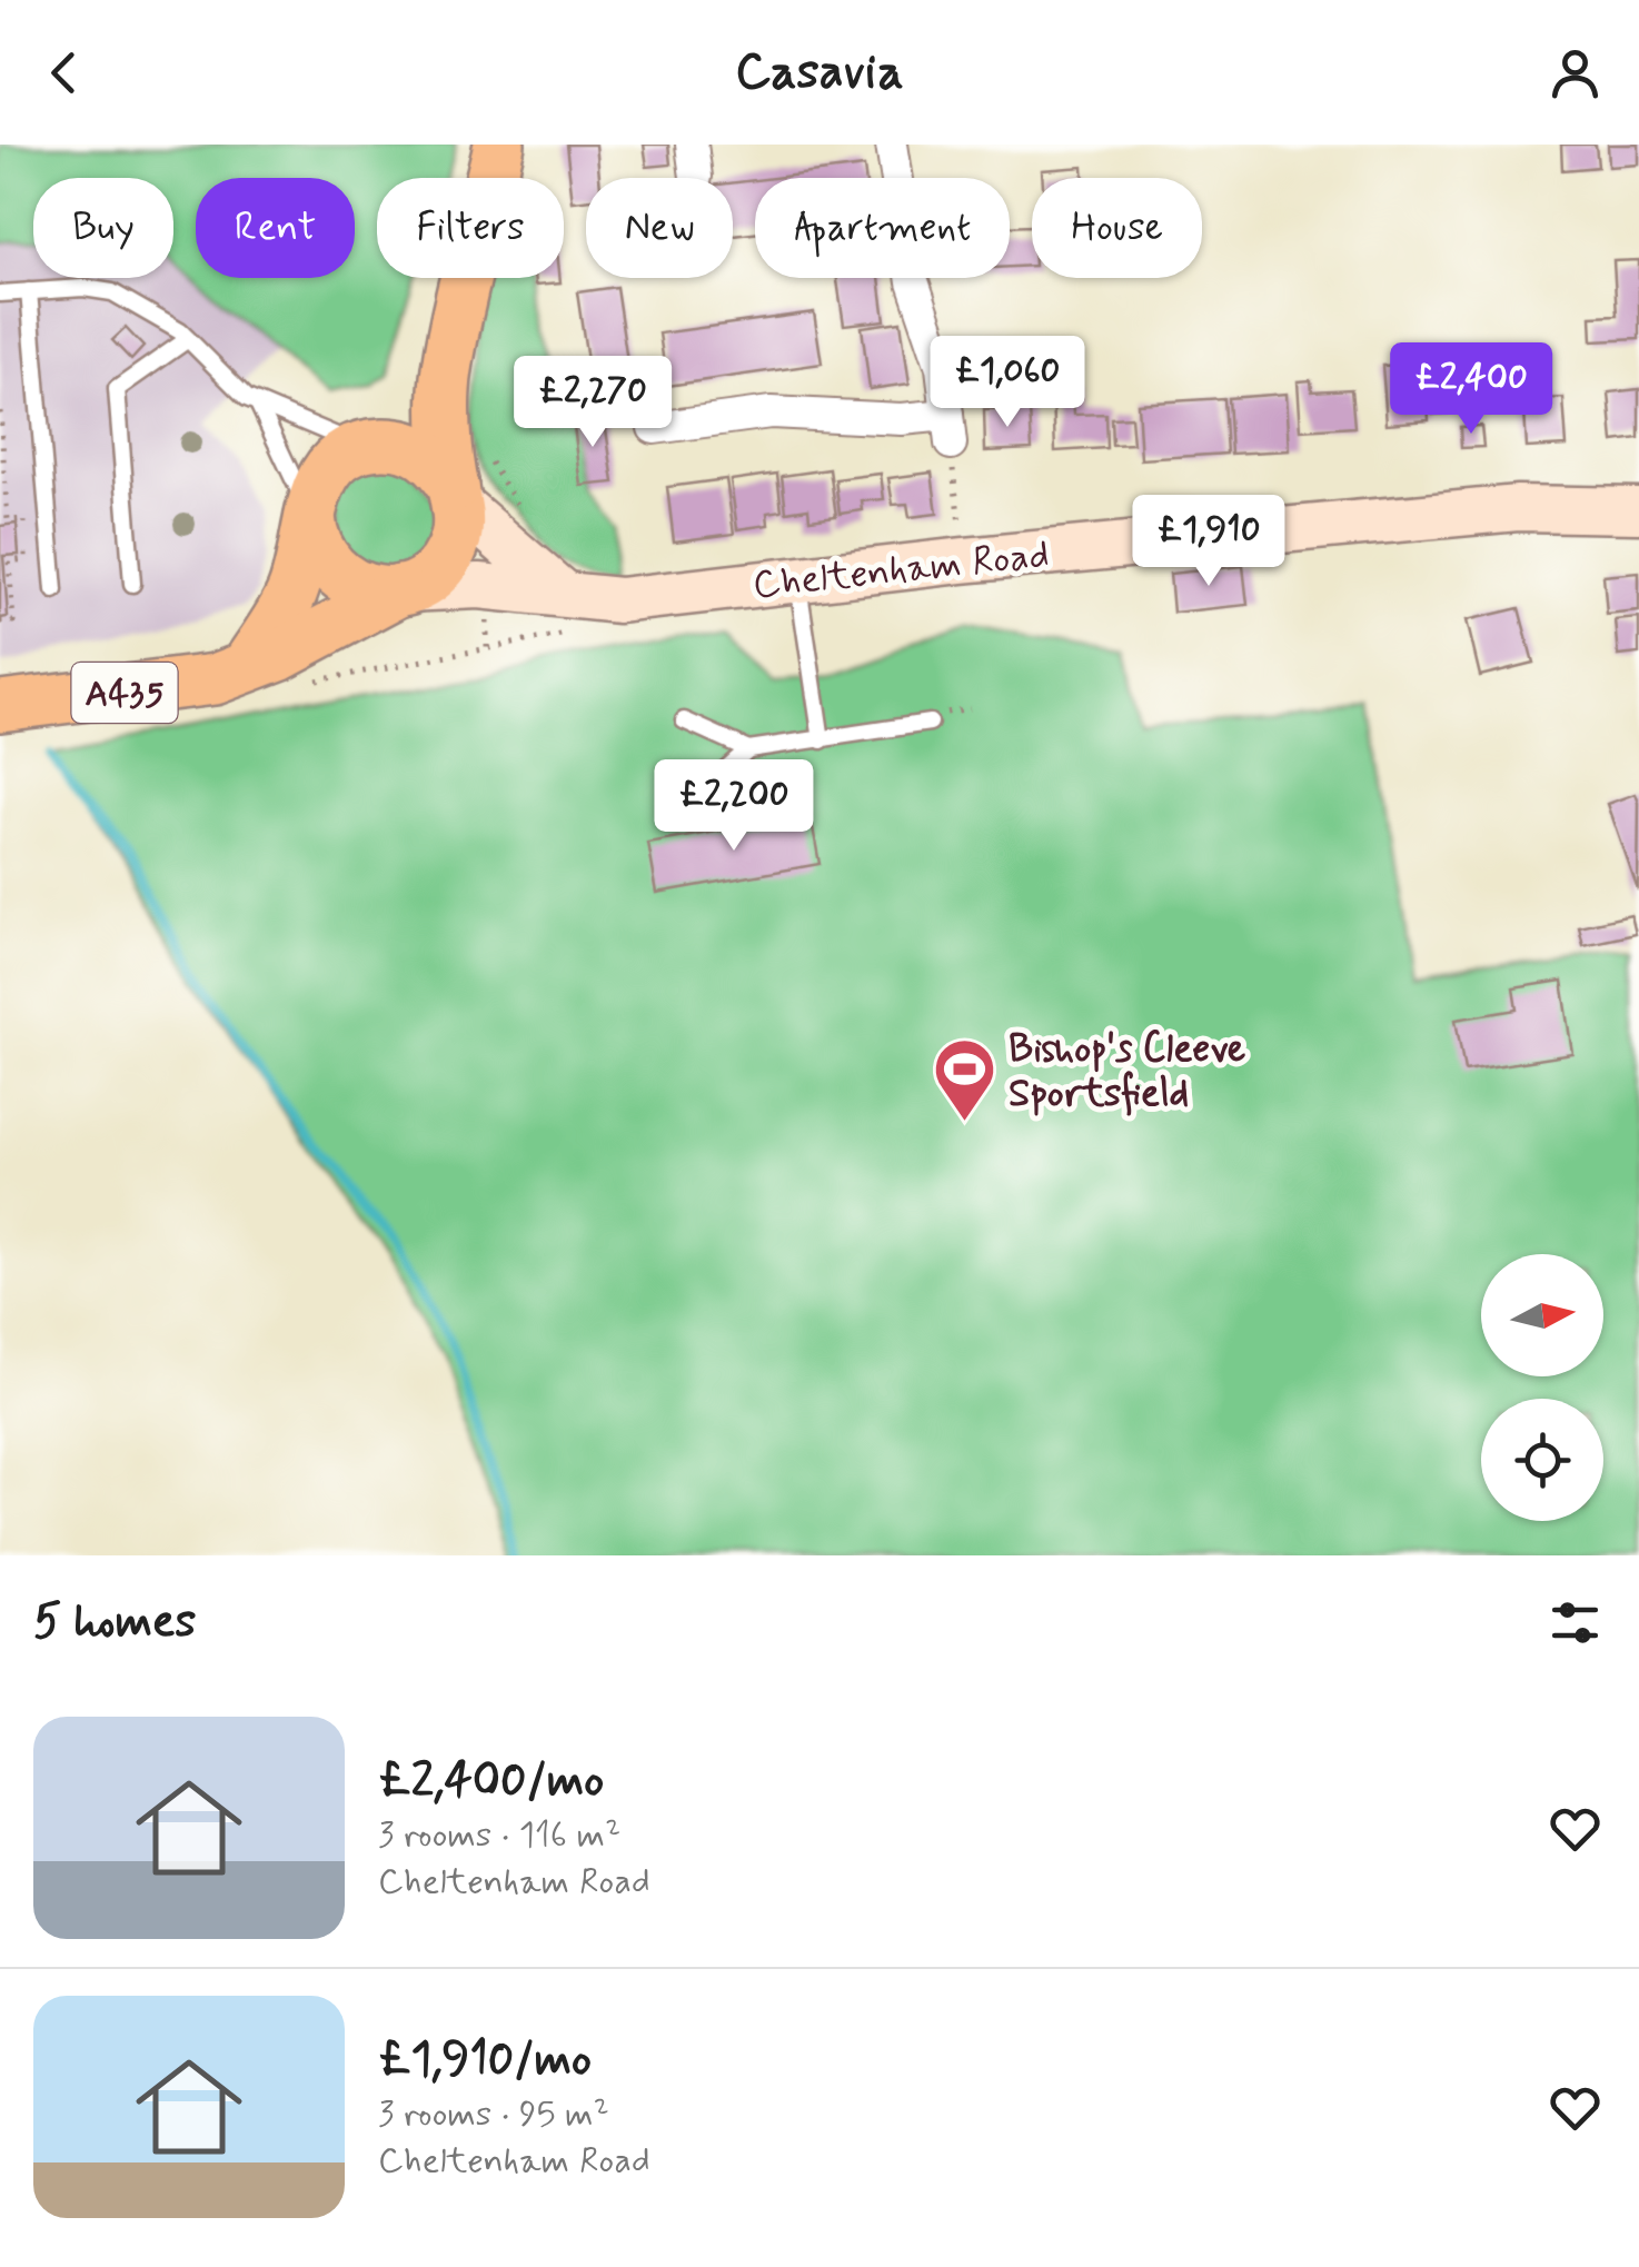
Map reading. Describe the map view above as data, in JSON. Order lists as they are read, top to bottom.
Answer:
{
  "streets": {
    "main road": ["A435"],
    "street": ["Cheltenham Road"]
  },
  "crossings": [
    ["Cheltenham Road", "A435"]
  ],
  "places": {
    "sports": ["Bishop's Cleeve Sportsfield"]
  },
  "north": "right",
  "page": {
    "header": "Casavia",
    "chip": [
      "Buy",
      "Rent",
      "Filters",
      "New",
      "Apartment",
      "House"
    ],
    "price": [
      "£1,060",
      "£2,400",
      "£2,270",
      "£1,910",
      "£2,200"
    ],
    "heading": "5 homes",
    "list": [
      {
        "name": "£2,400/mo",
        "note": "3 rooms · 116 m² · Cheltenham Road"
      },
      {
        "name": "£1,910/mo",
        "note": "3 rooms · 95 m² · Cheltenham Road"
      }
    ]
  }
}
